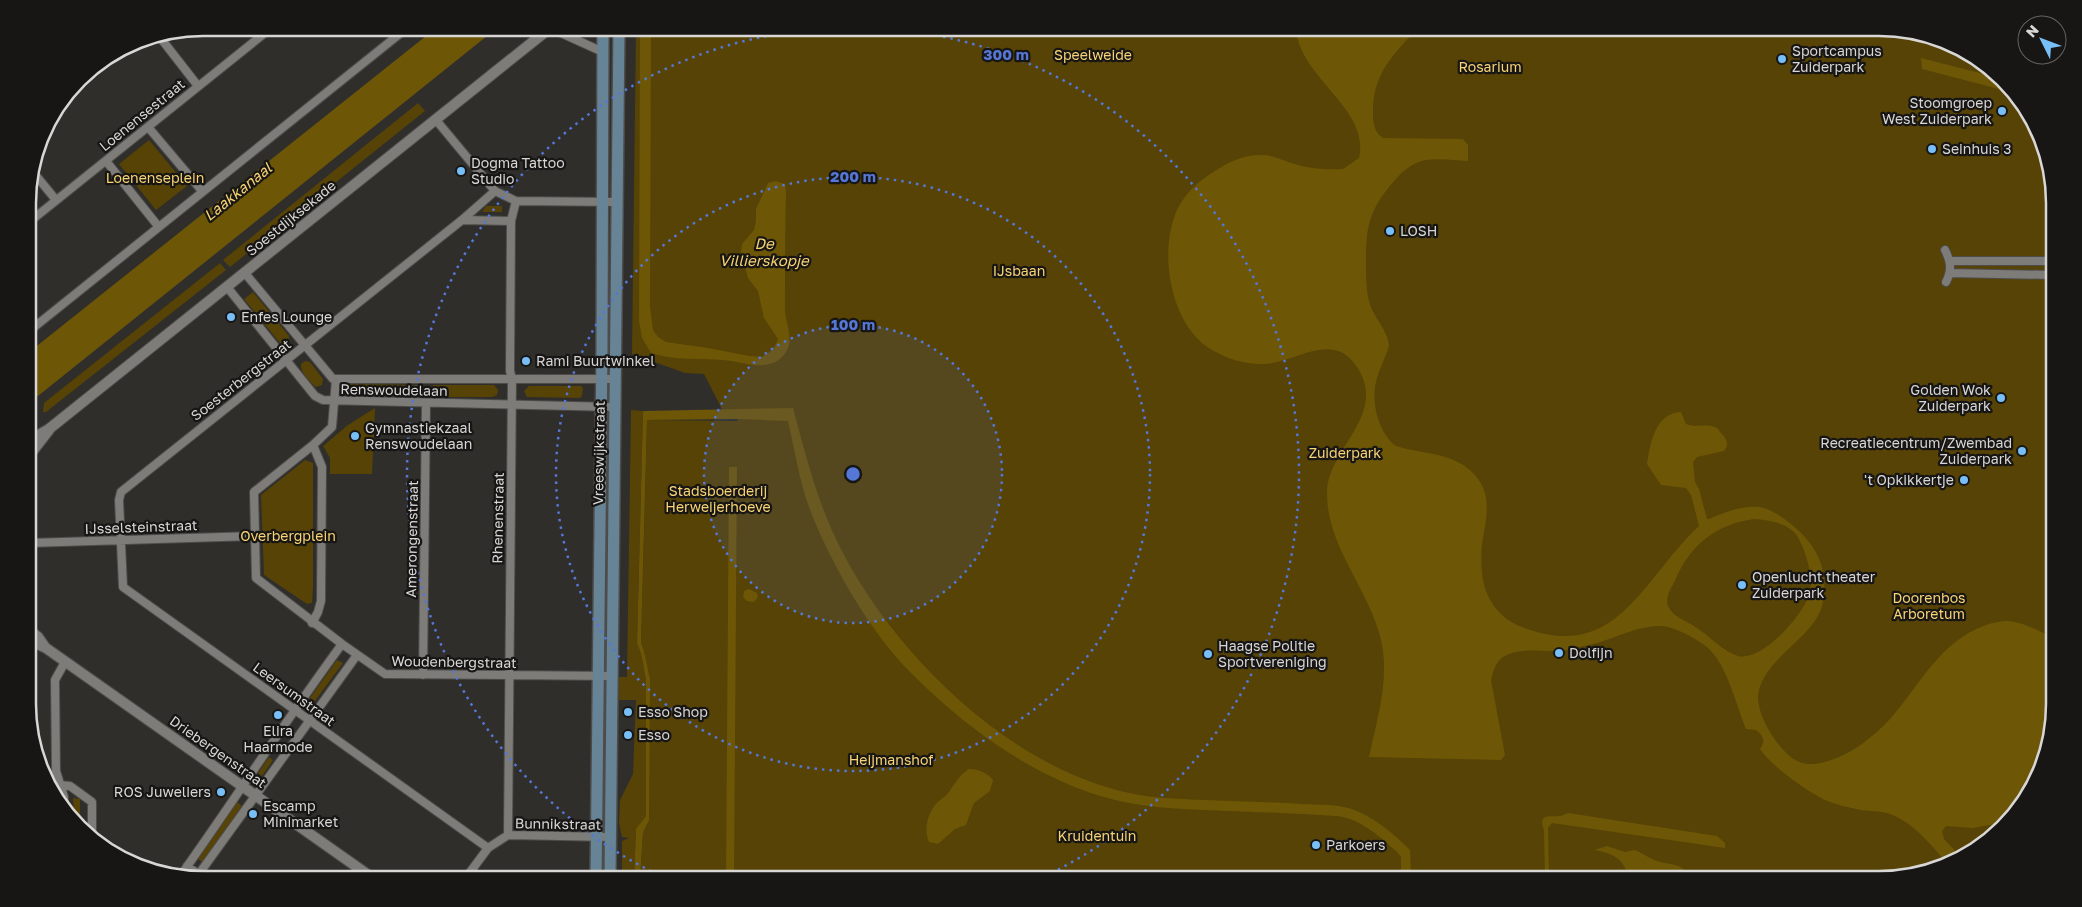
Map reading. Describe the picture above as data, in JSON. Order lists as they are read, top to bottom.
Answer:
{
  "streets": {
    "main road": ["Vreeswijkstraat"],
    "street": [
      "Loenensestraat",
      "Soestdijksekade",
      "Soesterbergstraat",
      "Renswoudelaan",
      "Rhenenstraat",
      "IJsselsteinstraat",
      "Amerongenstraat",
      "Woudenbergstraat",
      "Leersumstraat",
      "Driebergenstraat",
      "Bunnikstraat"
    ]
  },
  "crossings": [
    ["Soestdijksekade", "Renswoudelaan"],
    ["Soesterbergstraat", "Renswoudelaan"],
    ["Soesterbergstraat", "IJsselsteinstraat"],
    ["Soesterbergstraat", "Leersumstraat"],
    ["Renswoudelaan", "Vreeswijkstraat"],
    ["Renswoudelaan", "Rhenenstraat"],
    ["Renswoudelaan", "Amerongenstraat"],
    ["Renswoudelaan", "Woudenbergstraat"],
    ["Vreeswijkstraat", "Woudenbergstraat"],
    ["Vreeswijkstraat", "Bunnikstraat"],
    ["Rhenenstraat", "Woudenbergstraat"],
    ["Rhenenstraat", "Bunnikstraat"],
    ["IJsselsteinstraat", "Woudenbergstraat"],
    ["IJsselsteinstraat", "Leersumstraat"],
    ["Amerongenstraat", "Woudenbergstraat"],
    ["Leersumstraat", "Bunnikstraat"]
  ],
  "water": ["Laakkanaal", "De Villierskopje"],
  "parks": [
    "Speelweide",
    "Rosarium",
    "Loenenseplein",
    "IJsbaan",
    "Zuiderpark",
    "Stadsboerderij Herweijerhoeve",
    "Overbergplein",
    "Doorenbos Arboretum",
    "Heijmanshof",
    "Kruidentuin"
  ],
  "places": [
    "Sportcampus Zuiderpark",
    "Stoomgroep West Zuiderpark",
    "Seinhuis 3",
    "Dogma Tattoo Studio",
    "LOSH",
    "Enfes Lounge",
    "Rami Buurtwinkel",
    "Golden Wok Zuiderpark",
    "Gymnastiekzaal Renswoudelaan",
    "Recreatiecentrum/Zwembad Zuiderpark",
    "'t Opkikkertje",
    "Openlucht theater Zuiderpark",
    "Dolfijn",
    "Haagse Politie Sportvereniging",
    "Esso Shop",
    "Elira Haarmode",
    "Esso",
    "ROS Juweliers",
    "Escamp Minimarket",
    "Parkoers"
  ],
  "north": "top left",
  "rings": ["300 m", "200 m", "100 m"]
}
